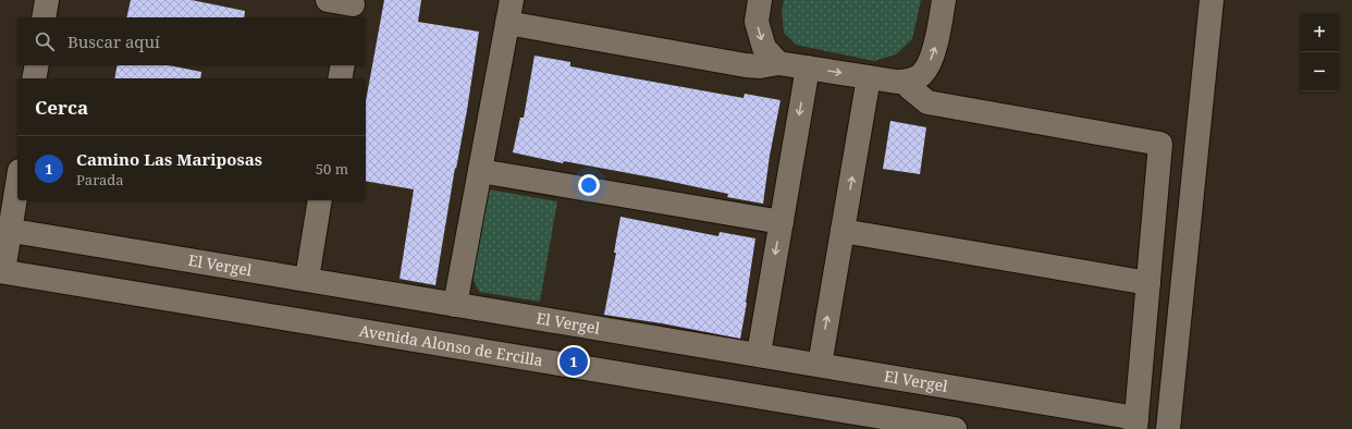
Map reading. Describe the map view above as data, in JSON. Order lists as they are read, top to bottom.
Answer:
{
  "streets": {
    "street": ["El Vergel", "Avenida Alonso de Ercilla"]
  },
  "page": {
    "map_buttons": ["+", "−"],
    "search": "Buscar aquí",
    "heading": "Cerca",
    "list": [
      {
        "mark": "1",
        "name": "Camino Las Mariposas",
        "note": "Parada",
        "value": "50 m"
      }
    ],
    "pins": "1"
  }
}
